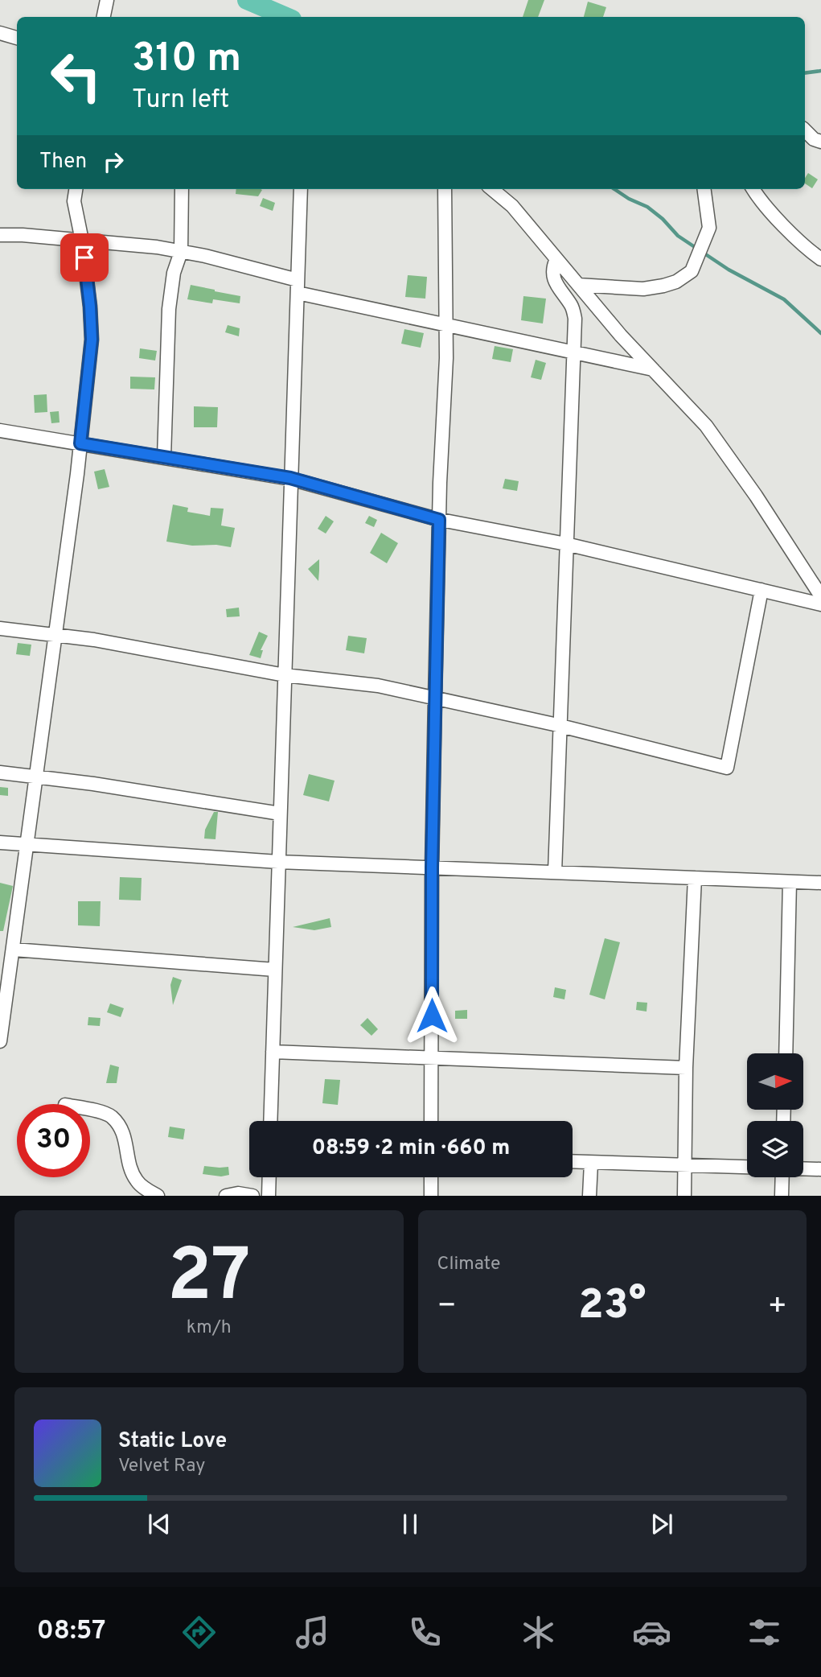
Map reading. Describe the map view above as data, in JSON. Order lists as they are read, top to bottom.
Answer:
{
  "north": "right",
  "page": {
    "turn": ["310 m", "Turn left"],
    "then": "Then",
    "limit": "30",
    "trip": "08:59 · 2 min · 660 m",
    "tile": [
      ["27", "km/h"],
      "Climate"
    ],
    "heat": ["−", "23°", "+"],
    "song": ["Static Love", "Velvet Ray"],
    "tabs": "08:57"
  }
}
